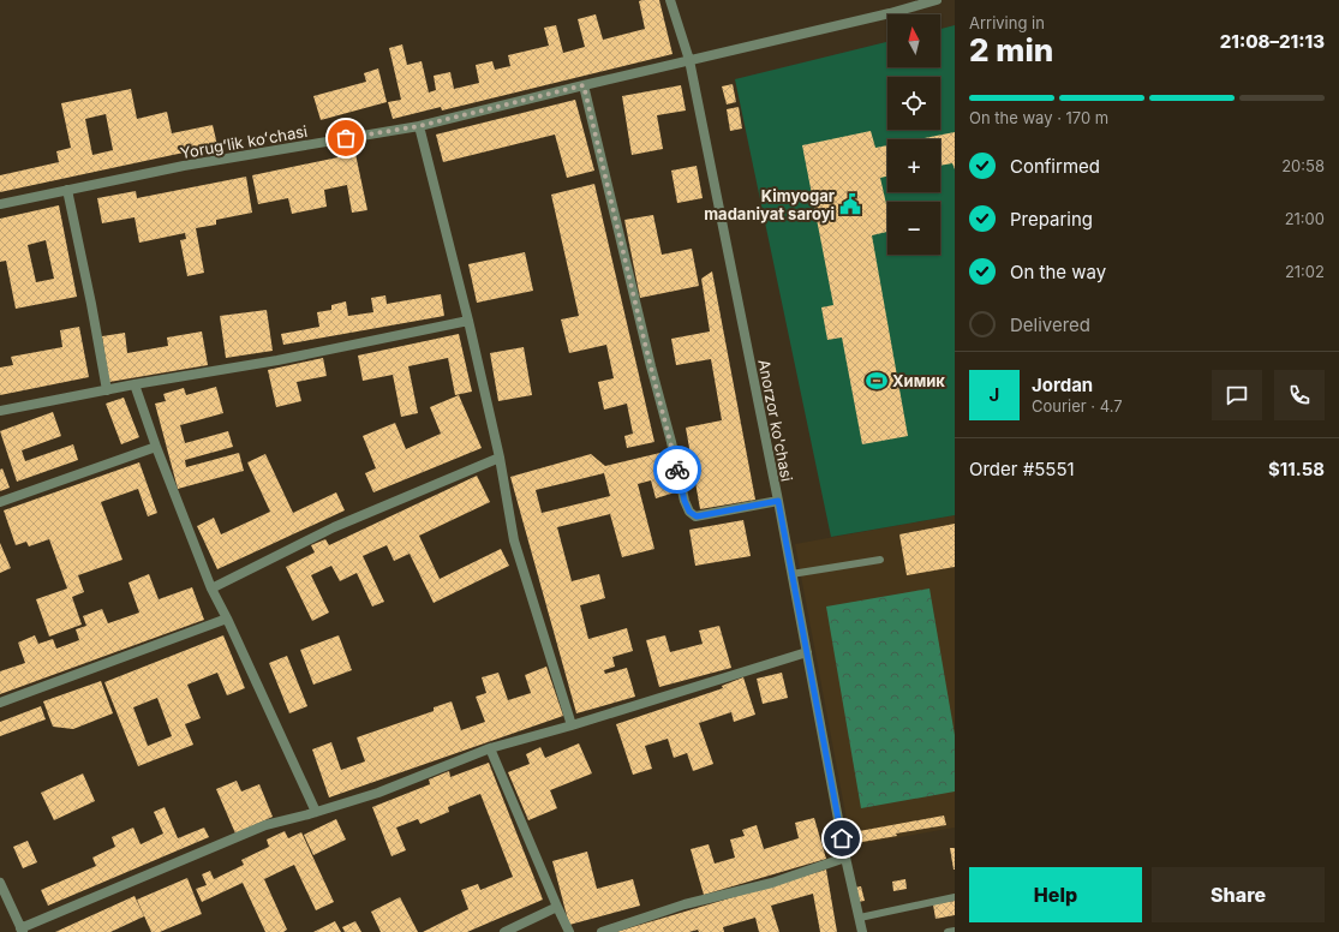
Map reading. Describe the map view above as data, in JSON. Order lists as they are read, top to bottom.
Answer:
{
  "streets": {
    "street": ["Yorugʻlik koʻchasi", "Anorzor ko'chasi"]
  },
  "crossings": [
    ["Yorugʻlik koʻchasi", "Anorzor ko'chasi"]
  ],
  "places": {
    "public building": ["Kimyogar madaniyat saroyi"],
    "sports": ["Химик"]
  },
  "north": "top",
  "page": {
    "heading": ["2 min", "Arriving in", "21:08–21:13"],
    "panel": [
      "Jordan",
      "Courier · 4.7",
      "Order #5551",
      "$11.58"
    ],
    "map_buttons": ["+", "−"],
    "bar": "On the way · 170 m",
    "list": [
      ["Confirmed", "20:58"],
      ["Preparing", "21:00"],
      ["On the way", "21:02"],
      "Delivered"
    ],
    "round": "J",
    "buttons": ["Help", "Share"]
  }
}
